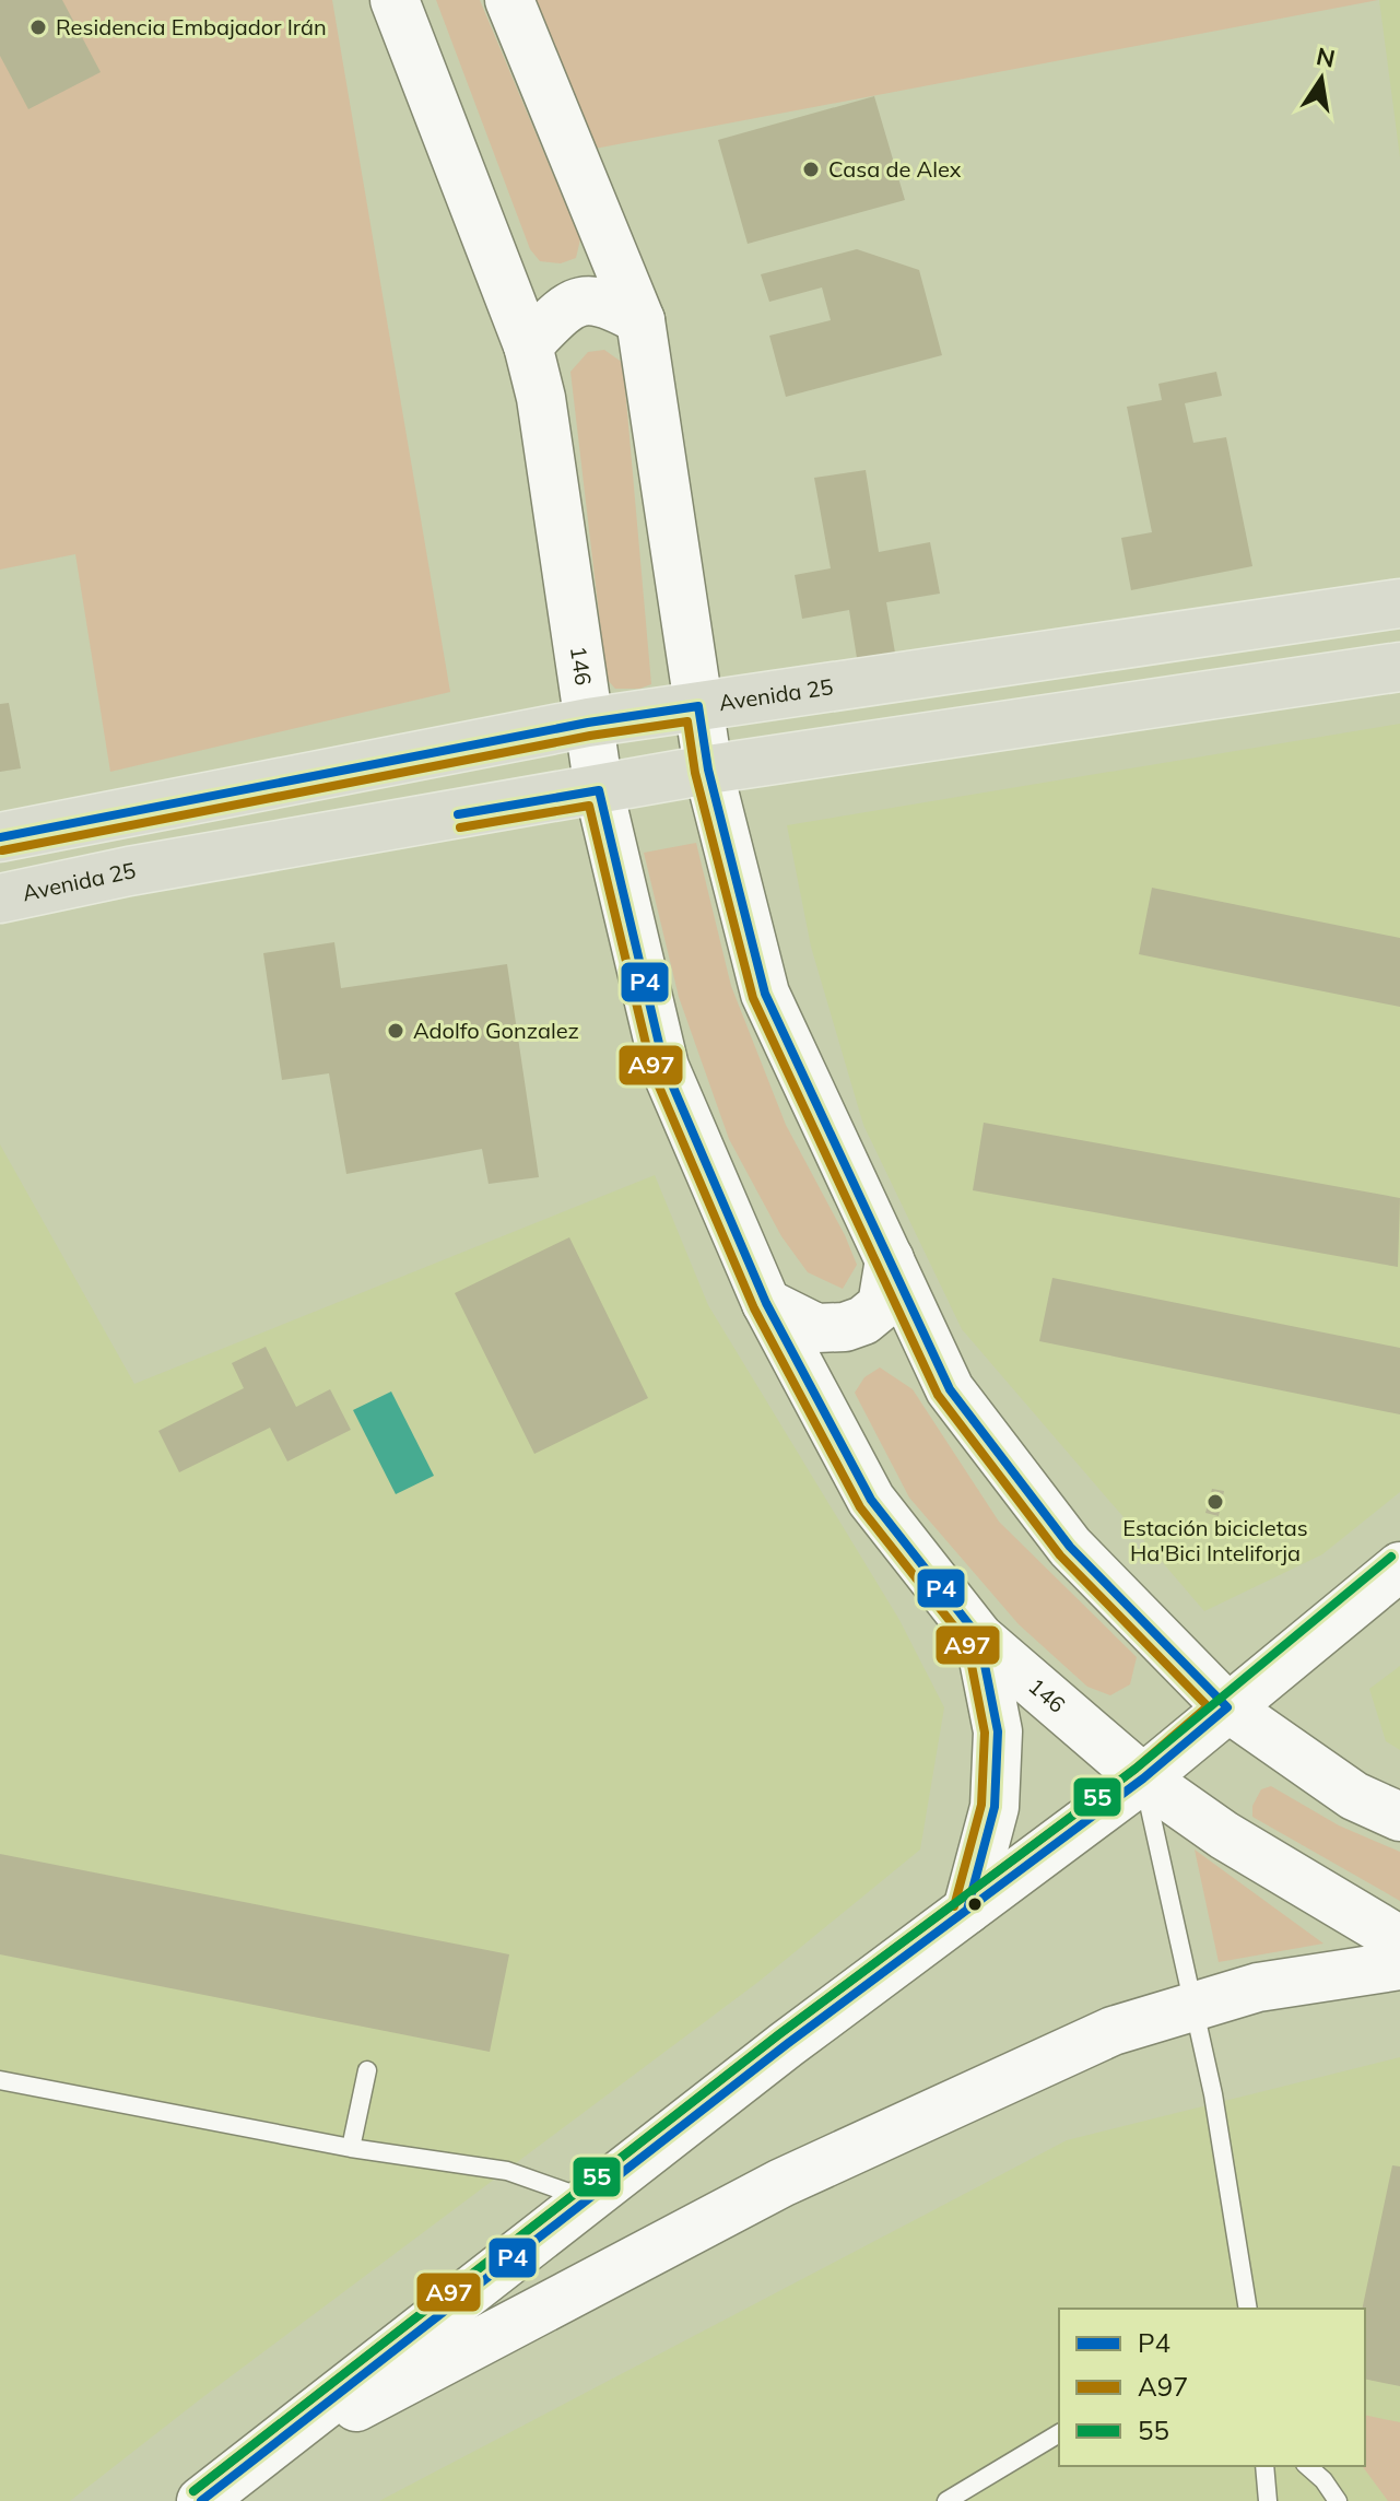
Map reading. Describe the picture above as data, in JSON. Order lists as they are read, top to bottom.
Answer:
{
  "streets": {
    "main road": ["146", "Avenida 25"]
  },
  "crossings": [
    ["146", "Avenida 25"]
  ],
  "places": [
    "Residencia Embajador Irán",
    "Casa de Alex",
    "Adolfo Gonzalez",
    "Estación bicicletas Ha'Bici Inteliforja"
  ],
  "lines": ["transit line P4", "transit line A97", "transit line 55"],
  "legend": ["P4", "A97", "55"],
  "north": "top"
}
